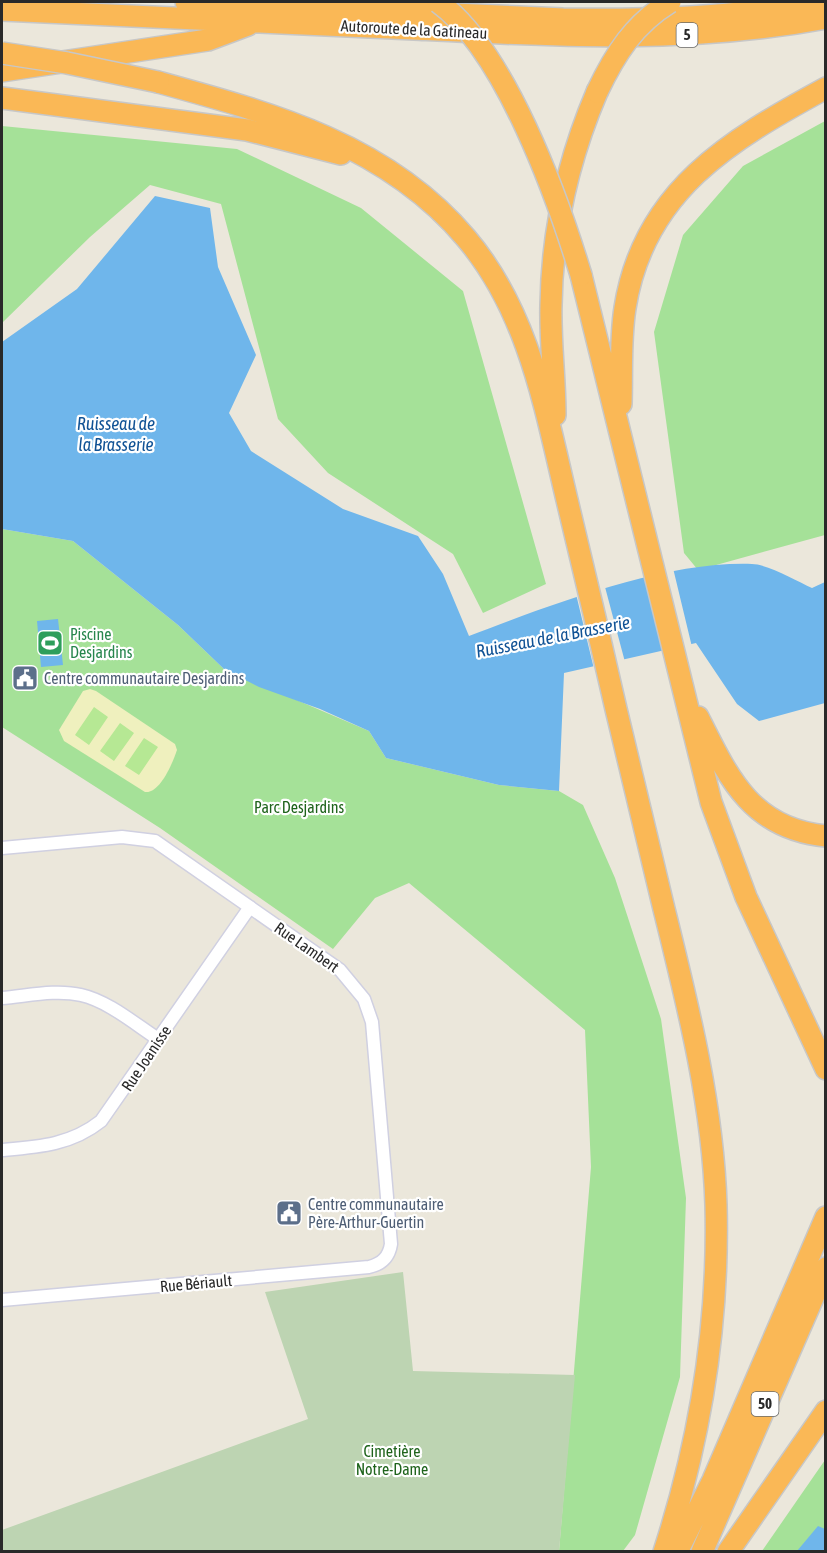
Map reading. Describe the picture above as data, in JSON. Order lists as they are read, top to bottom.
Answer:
{
  "streets": {
    "highway": ["Autoroute de la Gatineau", "5", "50"],
    "street": ["Rue Lambert", "Rue Joanisse", "Rue Bériault"]
  },
  "crossings": [
    ["Rue Lambert", "Rue Joanisse"],
    ["Rue Lambert", "Rue Bériault"]
  ],
  "water": ["Ruisseau de la Brasserie"],
  "parks": ["Parc Desjardins", "Cimetière Notre-Dame"],
  "places": {
    "sports": ["Piscine Desjardins"],
    "public building": ["Centre communautaire Desjardins", "Centre communautaire Père-Arthur-Guertin"]
  }
}
